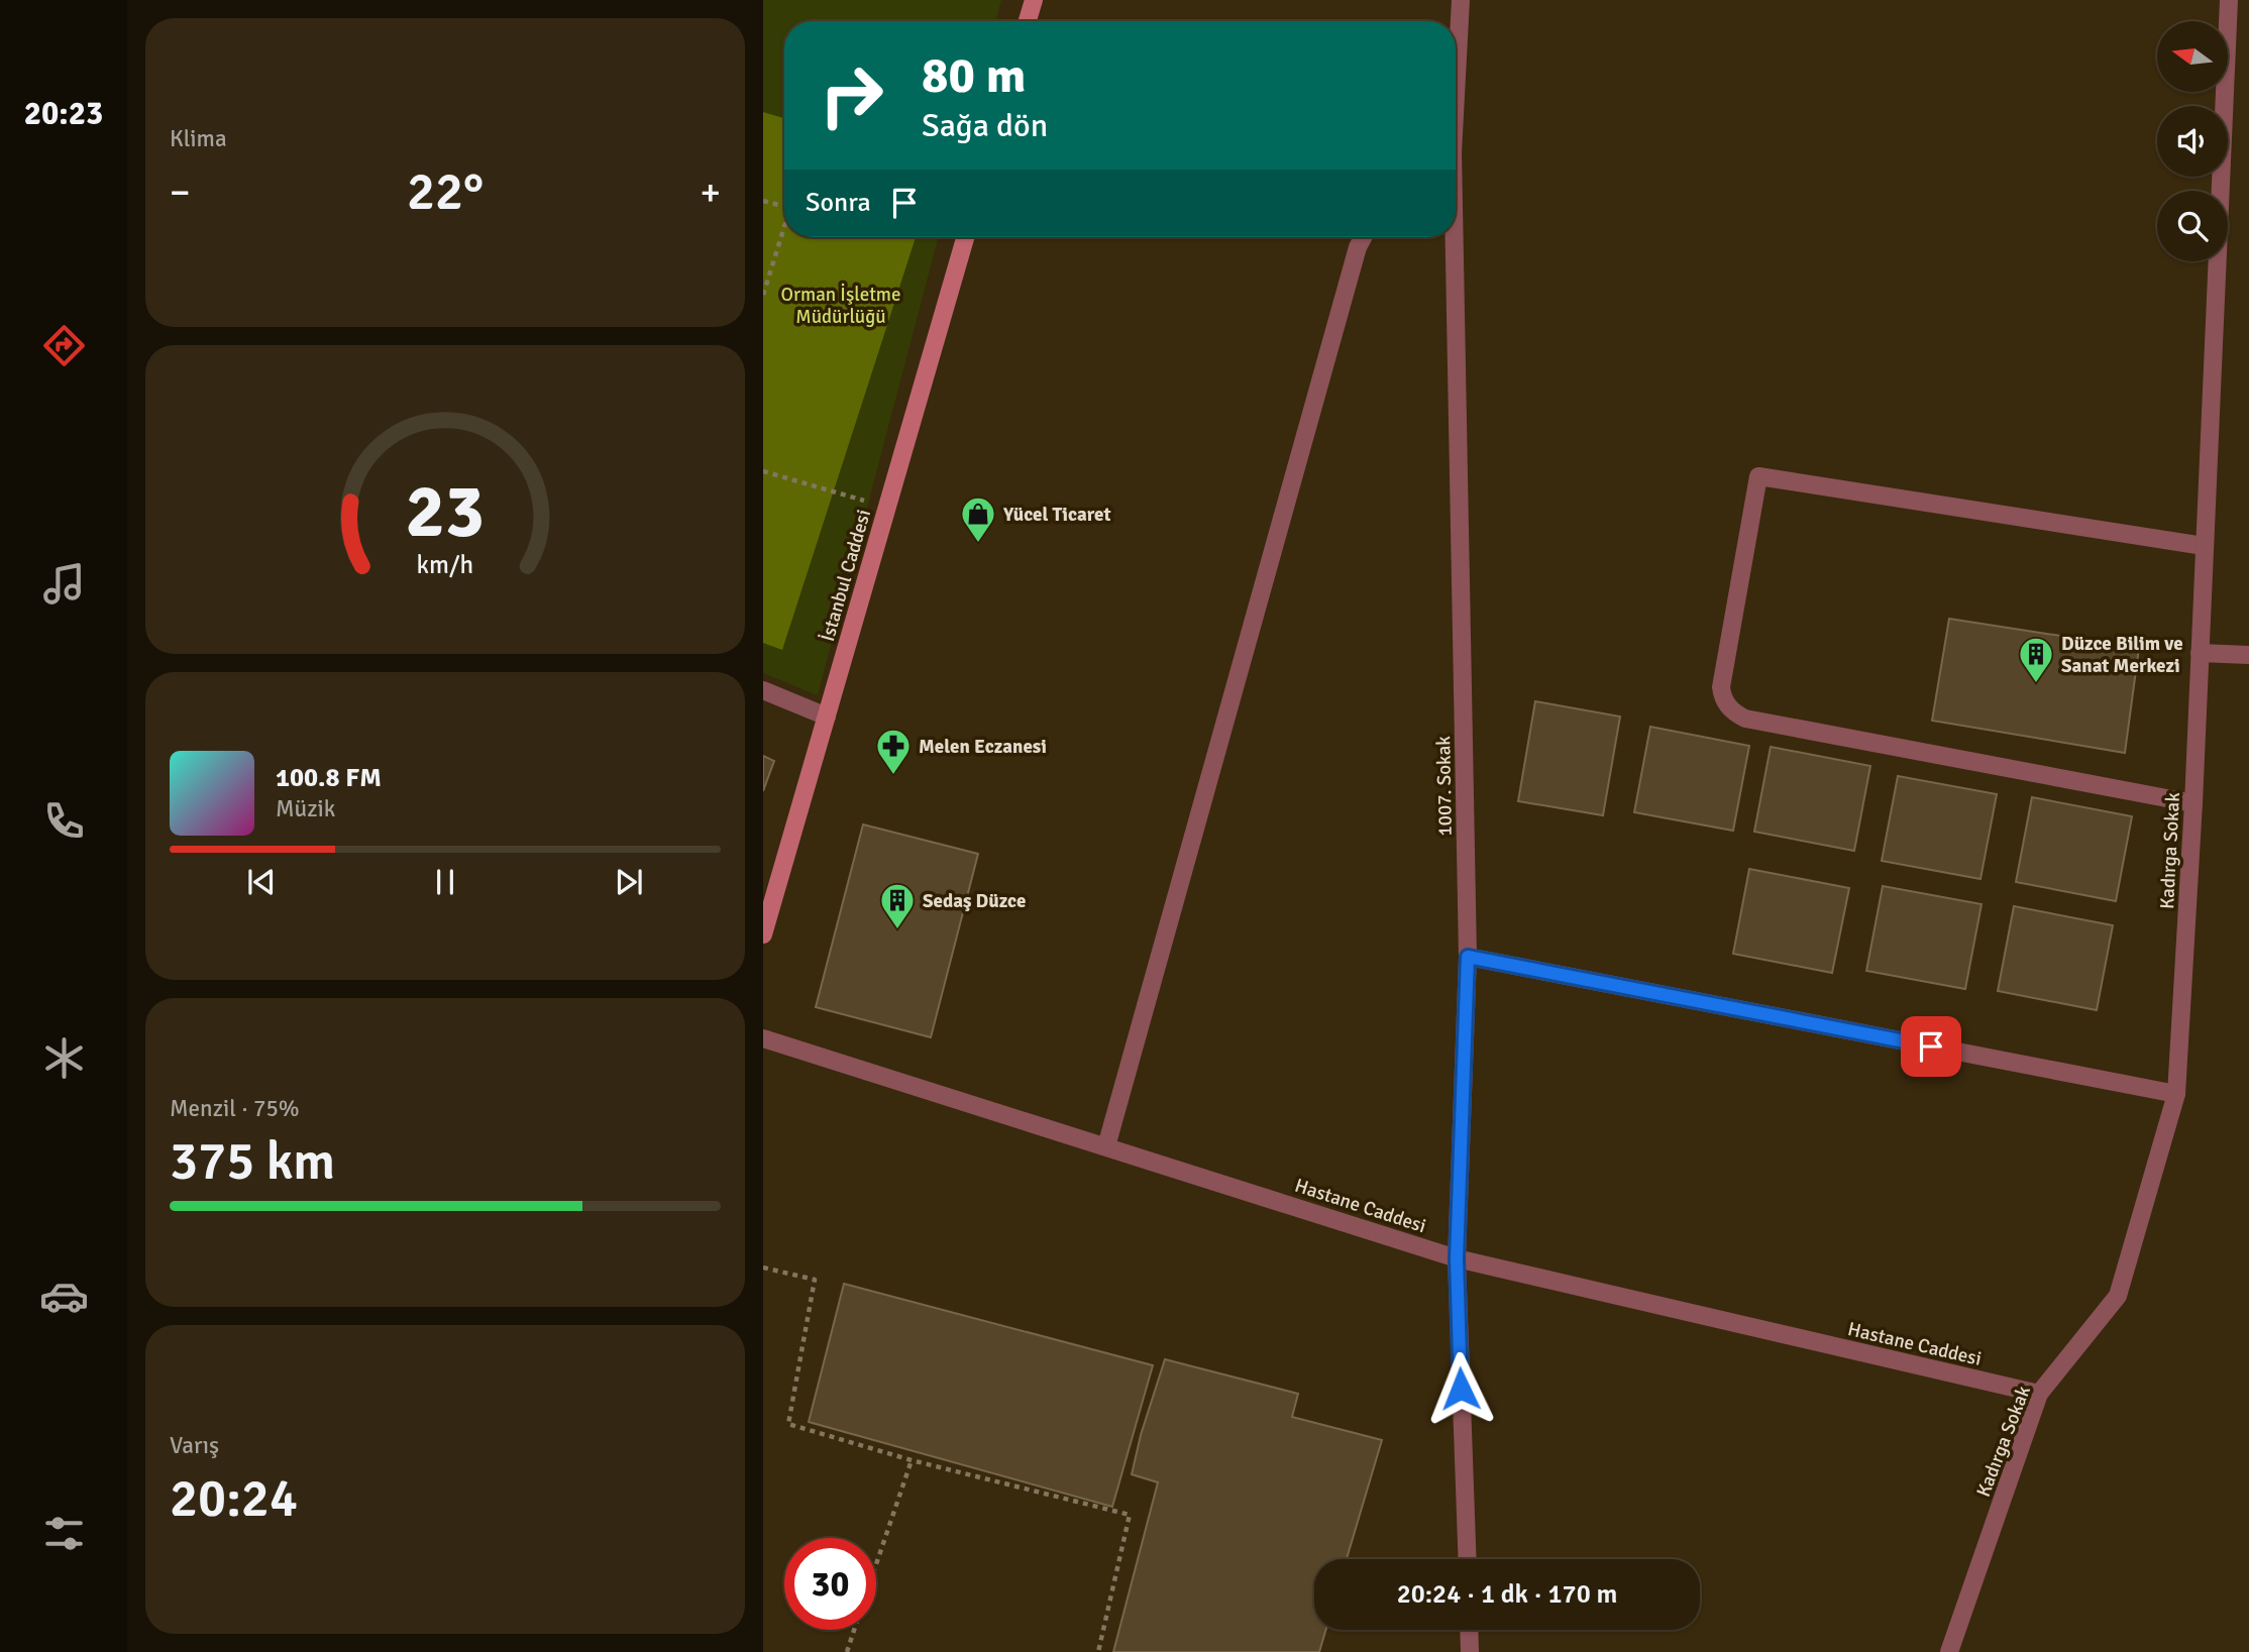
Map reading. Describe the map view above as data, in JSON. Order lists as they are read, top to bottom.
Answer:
{
  "streets": {
    "main road": ["İstanbul Caddesi"],
    "street": ["1007. Sokak", "Kadırga Sokak", "Hastane Caddesi"]
  },
  "crossings": [
    ["1007. Sokak", "Hastane Caddesi"],
    ["Kadırga Sokak", "Hastane Caddesi"]
  ],
  "parks": ["Orman İşletme Müdürlüğü"],
  "places": {
    "shop": ["Yücel Ticaret"],
    "building": ["Düzce Bilim ve Sanat Merkezi", "Sedaş Düzce"],
    "pharmacy": ["Melen Eczanesi"]
  },
  "north": "left",
  "page": {
    "tabs": "20:23",
    "tile": [
      "Klima",
      ["Menzil · 75%", "375 km"],
      ["Varış", "20:24"]
    ],
    "turn": ["80 m", "Sağa dön"],
    "heat": ["−", "22°", "+"],
    "then": "Sonra",
    "song": ["100.8 FM", "Müzik"],
    "limit": "30",
    "trip": "20:24 · 1 dk · 170 m",
    "gauge": ["23", "km/h"]
  }
}
